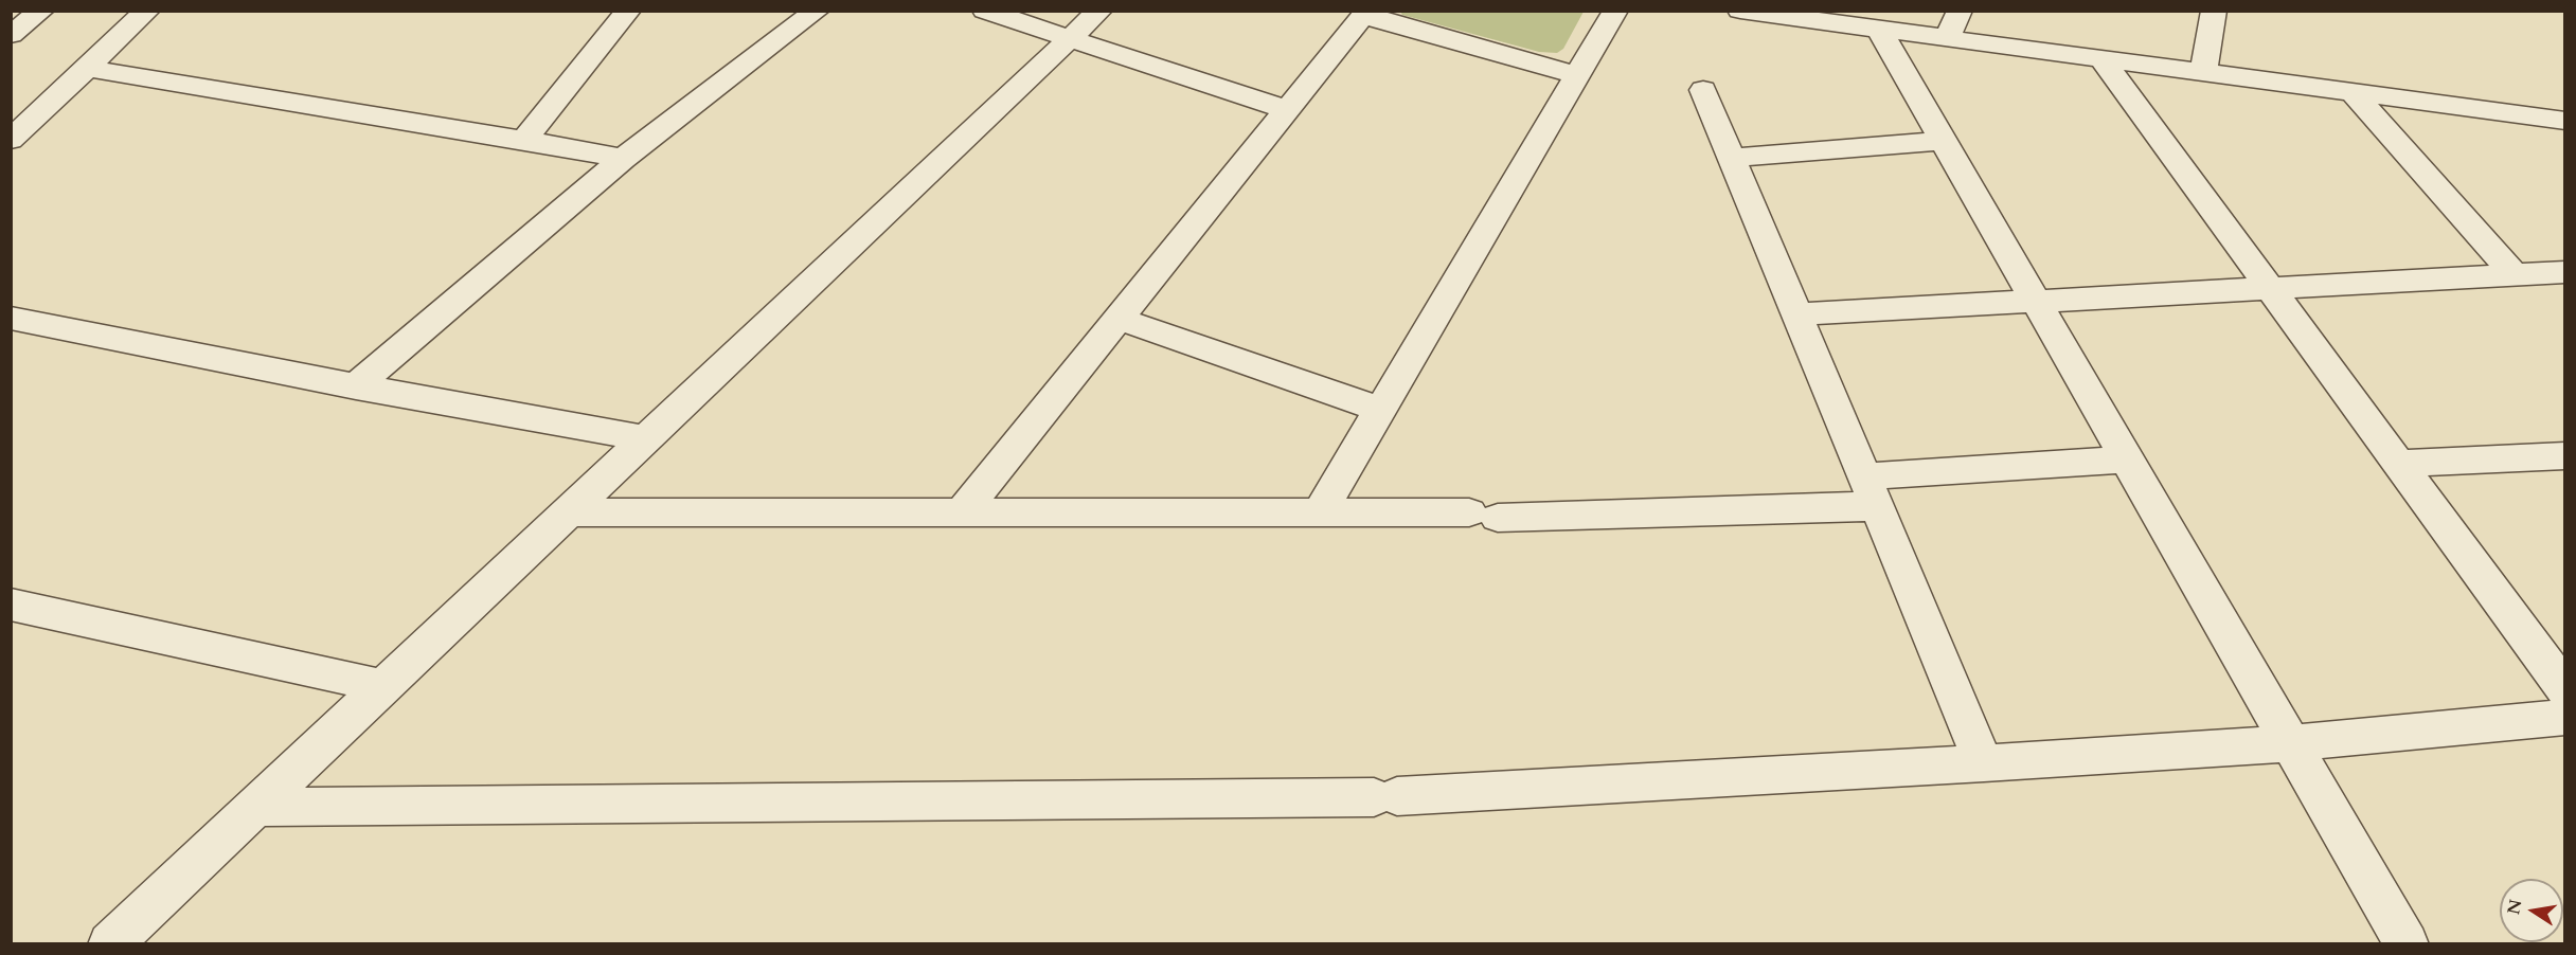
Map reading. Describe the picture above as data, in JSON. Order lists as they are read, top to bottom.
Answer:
{
  "north": "left"
}
